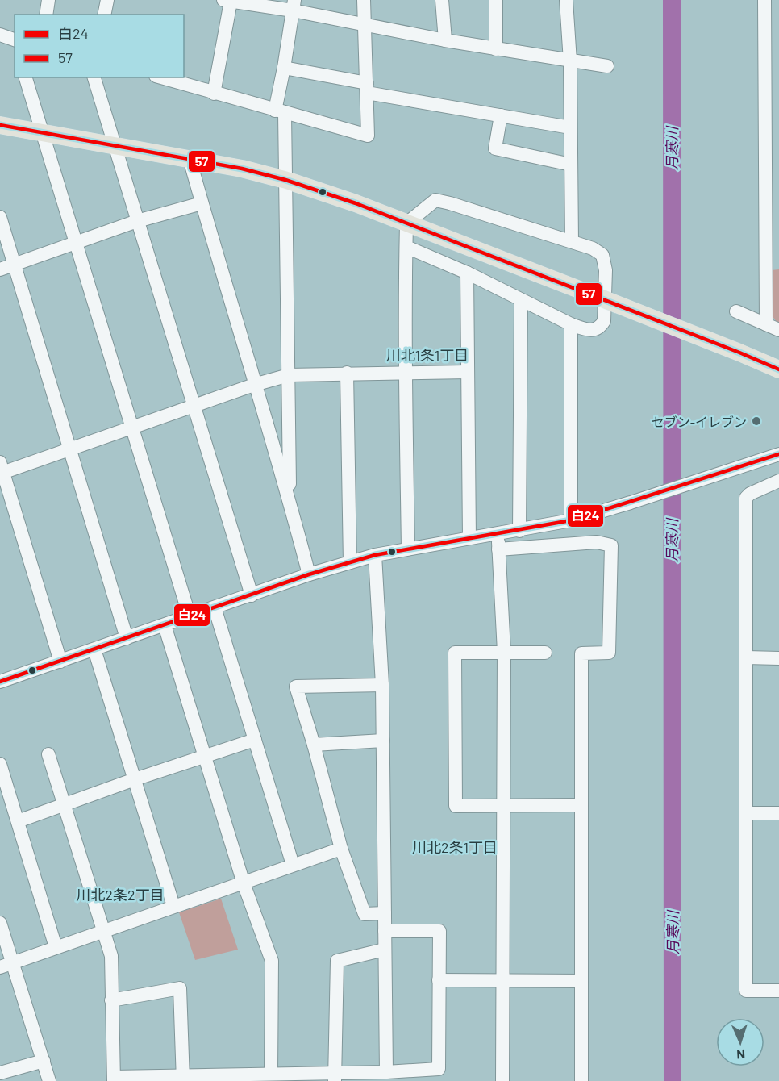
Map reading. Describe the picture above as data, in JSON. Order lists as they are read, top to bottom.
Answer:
{
  "districts": ["川北1条1丁目", "川北2条1丁目", "川北2条2丁目"],
  "water": ["月寒川"],
  "places": ["セブン-イレブン"],
  "lines": ["transit line 57", "transit line 白24"],
  "legend": ["白24", "57"],
  "north": "bottom"
}
